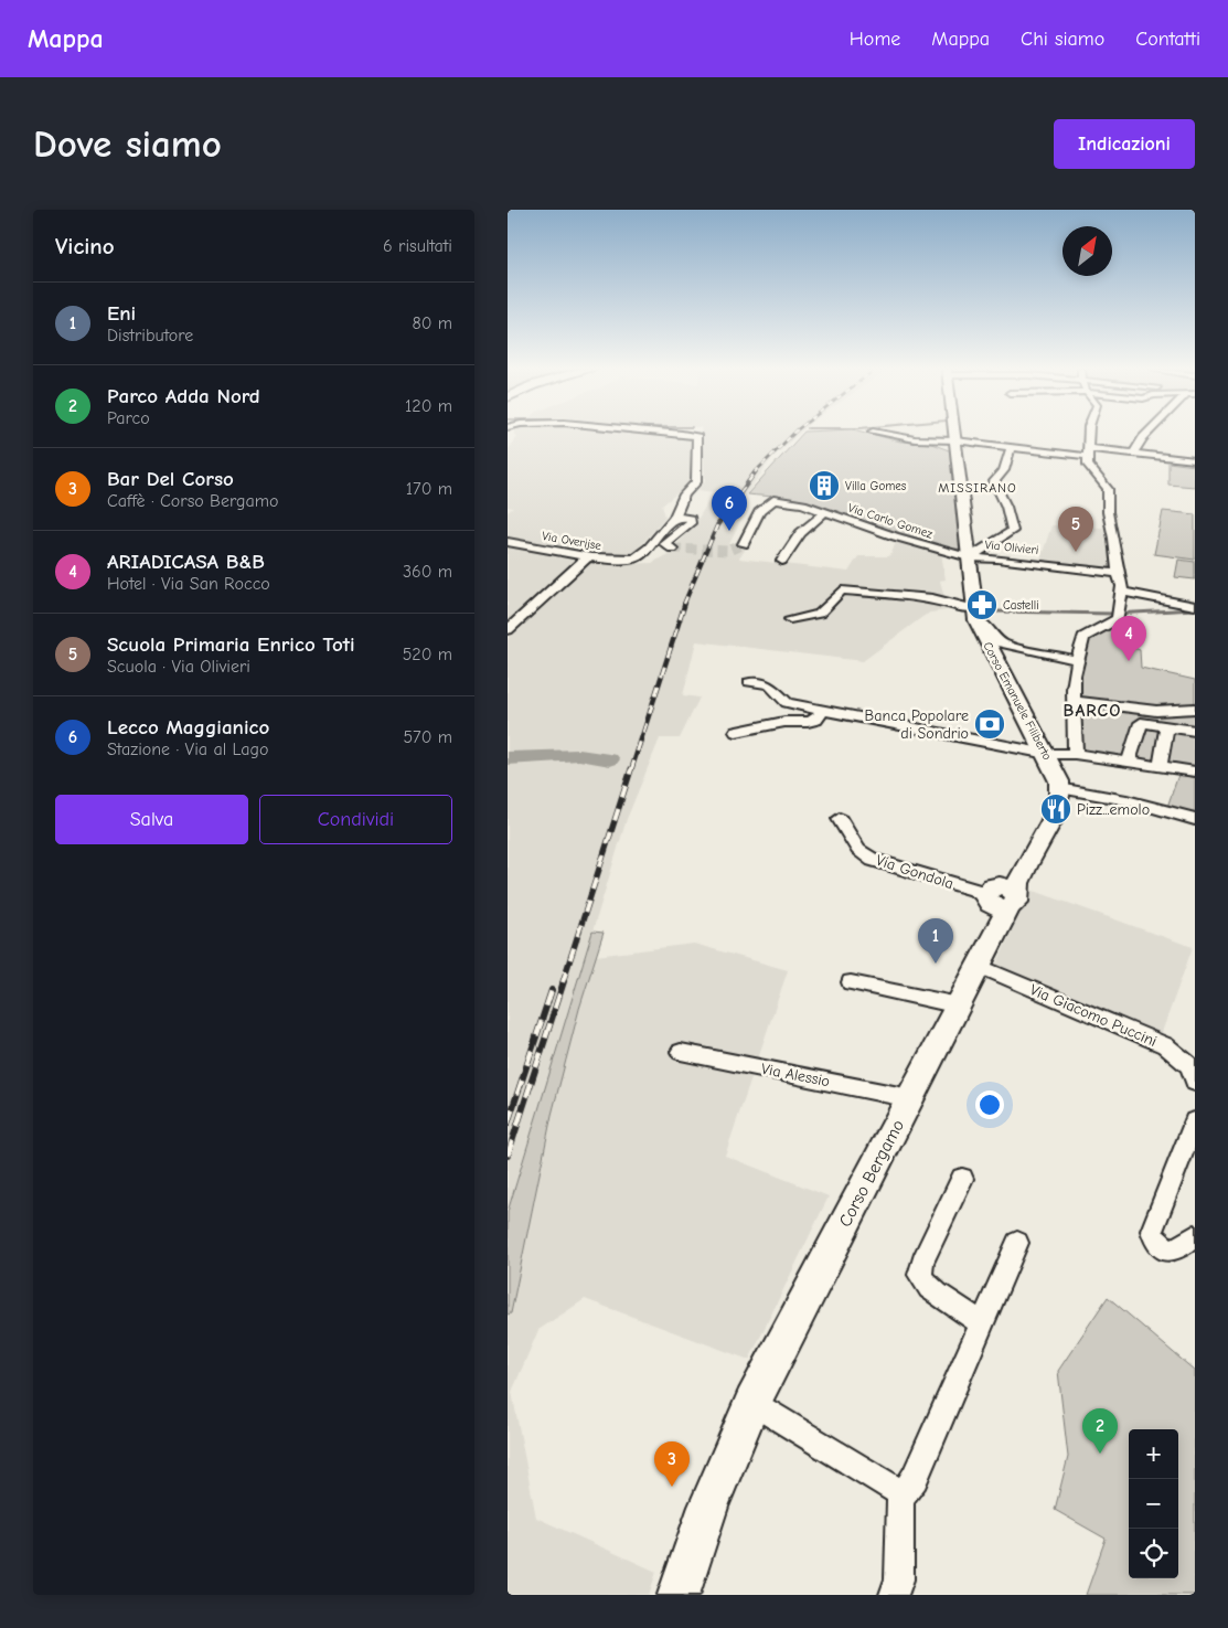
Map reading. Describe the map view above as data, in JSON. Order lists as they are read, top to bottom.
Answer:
{
  "streets": {
    "main road": ["Corso Emanuele Filiberto", "Corso Bergamo"],
    "street": [
      "Via Carlo Gomez",
      "Via Overijse",
      "Via Olivieri",
      "Via Gondola",
      "Via Giacomo Puccini",
      "Via Alessio"
    ]
  },
  "crossings": [
    ["Via Carlo Gomez", "Via Olivieri"],
    ["Via Carlo Gomez", "Corso Emanuele Filiberto"],
    ["Via Olivieri", "Corso Emanuele Filiberto"],
    ["Corso Emanuele Filiberto", "Corso Bergamo"],
    ["Via Gondola", "Corso Bergamo"],
    ["Via Giacomo Puccini", "Corso Bergamo"],
    ["Via Alessio", "Corso Bergamo"]
  ],
  "districts": ["MISSIRANO", "BARCO"],
  "places": {
    "building": ["Villa Gomes"],
    "pharmacy": ["Castelli"],
    "bank": ["Banca Popolare di Sondrio"],
    "restaurant": ["Pizz...emolo"]
  },
  "north": "top right",
  "page": {
    "header": "Mappa",
    "nav": [
      "Home",
      "Mappa",
      "Chi siamo",
      "Contatti"
    ],
    "buttons": [
      "Indicazioni",
      ["Salva", "Condividi"]
    ],
    "title": "Dove siamo",
    "heading": ["Vicino", "6 risultati"],
    "list": [
      {
        "mark": "1",
        "name": "Eni",
        "note": "Distributore",
        "value": "80 m"
      },
      {
        "mark": "2",
        "name": "Parco Adda Nord",
        "note": "Parco",
        "value": "120 m"
      },
      {
        "mark": "3",
        "name": "Bar Del Corso",
        "note": "Caffè · Corso Bergamo",
        "value": "170 m"
      },
      {
        "mark": "4",
        "name": "ARIADICASA B&B",
        "note": "Hotel · Via San Rocco",
        "value": "360 m"
      },
      {
        "mark": "5",
        "name": "Scuola Primaria Enrico Toti",
        "note": "Scuola · Via Olivieri",
        "value": "520 m"
      },
      {
        "mark": "6",
        "name": "Lecco Maggianico",
        "note": "Stazione · Via al Lago",
        "value": "570 m"
      }
    ],
    "pins": [
      "6",
      "5",
      "4",
      "1",
      "2",
      "3"
    ],
    "map_buttons": ["+", "−"]
  }
}
